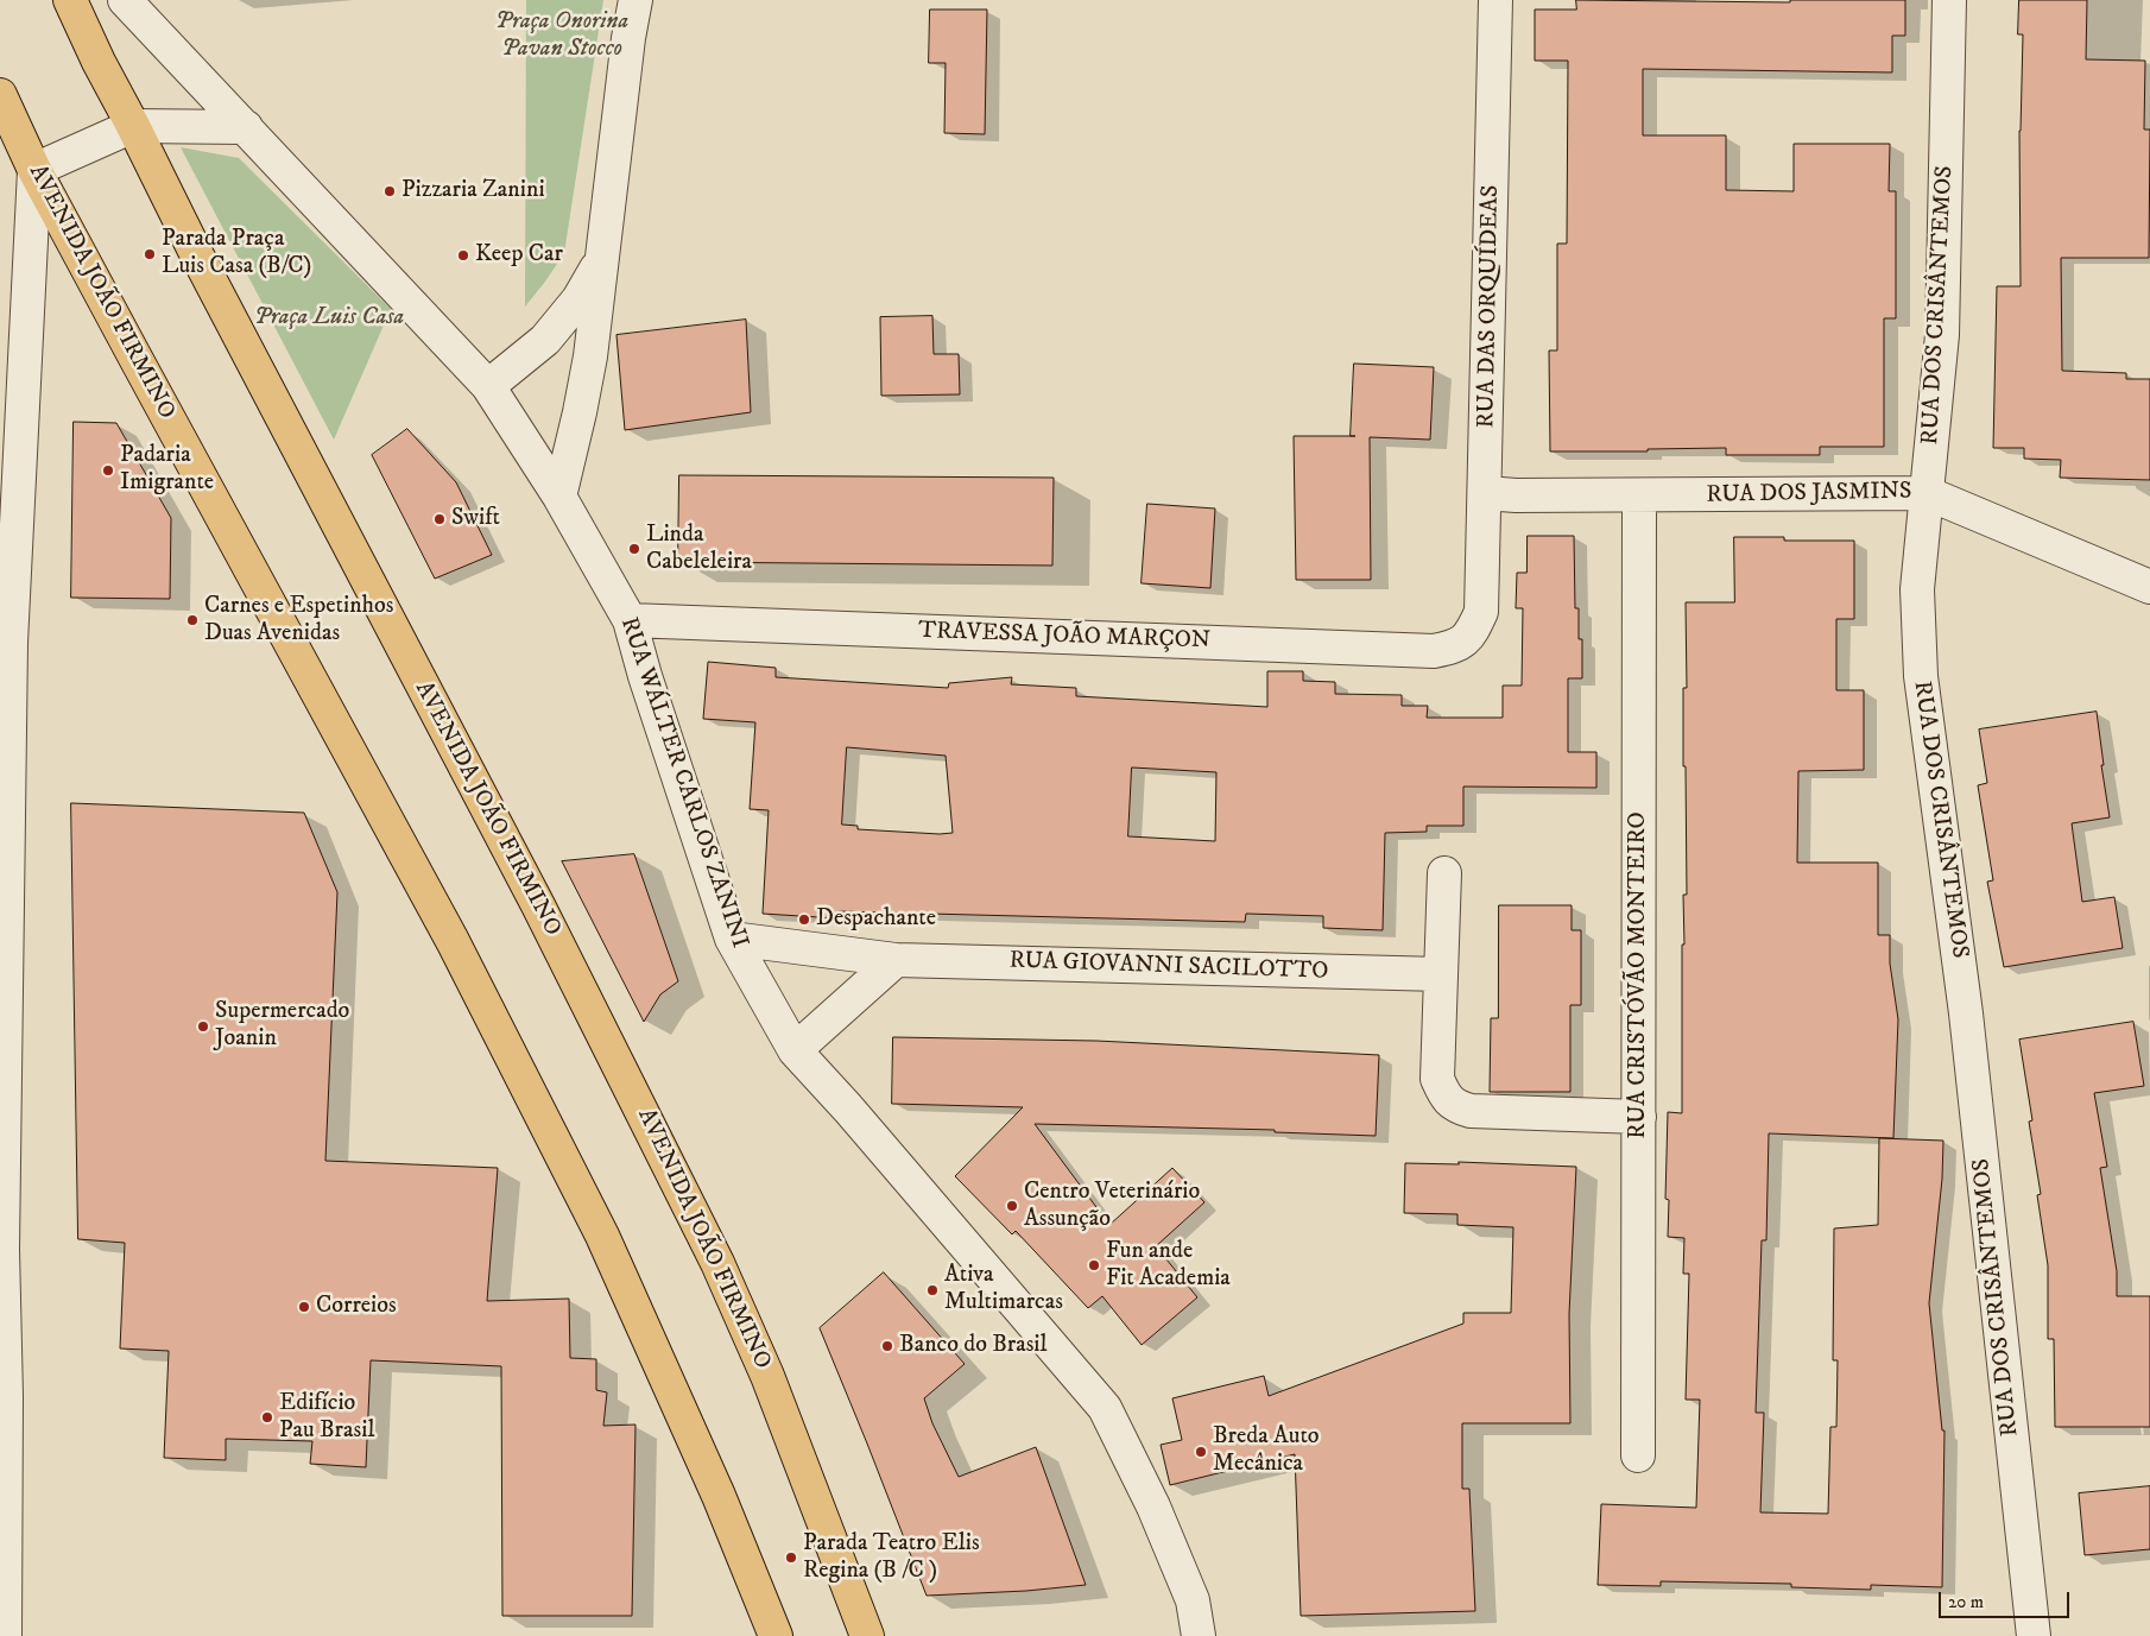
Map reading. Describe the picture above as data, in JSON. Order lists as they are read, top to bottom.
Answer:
{
  "streets": {
    "main road": ["AVENIDA JOÃO FIRMINO"],
    "street": [
      "RUA DOS CRISÂNTEMOS",
      "RUA DAS ORQUÍDEAS",
      "RUA DOS JASMINS",
      "TRAVESSA JOÃO MARÇON",
      "RUA WÁLTER CARLOS ZANINI",
      "RUA GIOVANNI SACILOTTO",
      "RUA CRISTÓVÃO MONTEIRO"
    ]
  },
  "crossings": [
    ["RUA DOS CRISÂNTEMOS", "RUA DOS JASMINS"],
    ["RUA DAS ORQUÍDEAS", "RUA DOS JASMINS"],
    ["RUA DAS ORQUÍDEAS", "TRAVESSA JOÃO MARÇON"],
    ["RUA DOS JASMINS", "RUA CRISTÓVÃO MONTEIRO"],
    ["TRAVESSA JOÃO MARÇON", "RUA WÁLTER CARLOS ZANINI"],
    ["RUA WÁLTER CARLOS ZANINI", "RUA GIOVANNI SACILOTTO"]
  ],
  "parks": ["Praça Onorina Pavan Stocco", "Praça Luis Casa"],
  "places": [
    "Pizzaria Zanini",
    "Parada Praça Luis Casa (B/C)",
    "Keep Car",
    "Padaria Imigrante",
    "Swift",
    "Linda Cabeleleira",
    "Carnes e Espetinhos Duas Avenidas",
    "Despachante",
    "Supermercado Joanin",
    "Centro Veterinário Assunção",
    "Fun ande Fit Academia",
    "Ativa Multimarcas",
    "Correios",
    "Banco do Brasil",
    "Edifício Pau Brasil",
    "Breda Auto Mecânica",
    "Parada Teatro Elis Regina (B /C )"
  ],
  "scale_bar": "20 m"
}
